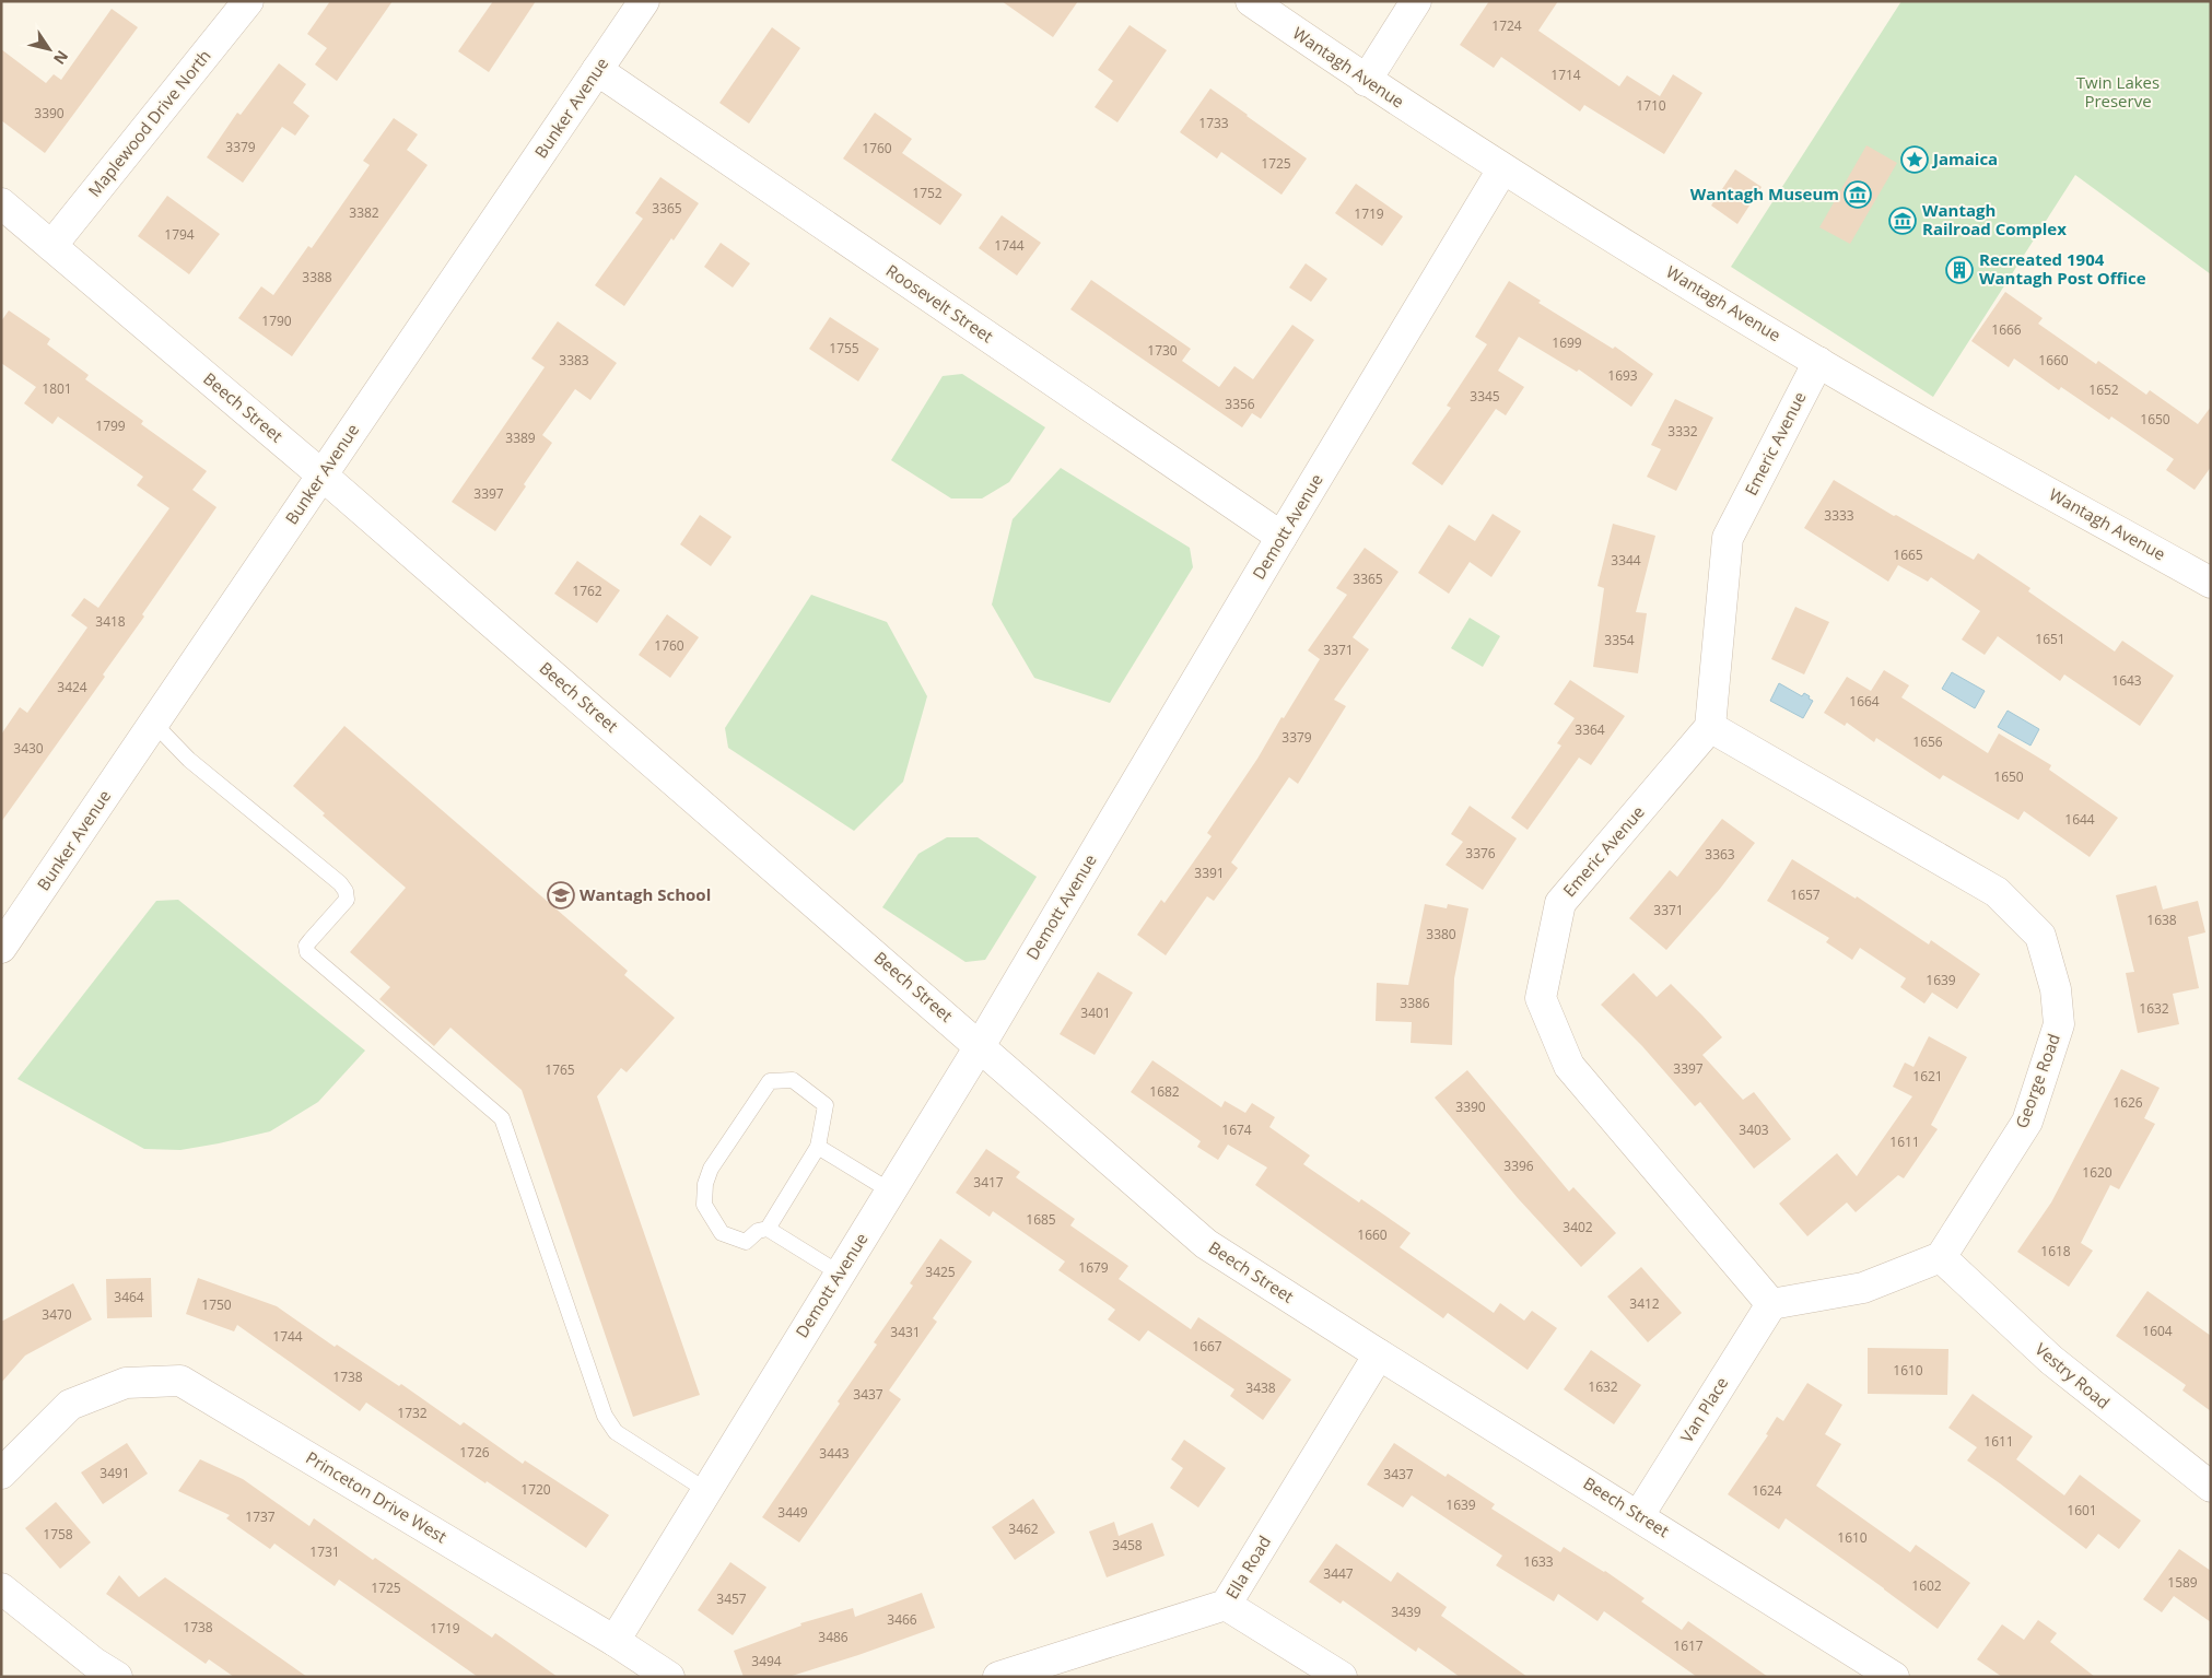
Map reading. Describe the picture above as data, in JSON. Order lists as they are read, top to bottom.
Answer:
{
  "streets": {
    "street": [
      "Wantagh Avenue",
      "Bunker Avenue",
      "Maplewood Drive North",
      "Roosevelt Street",
      "Beech Street",
      "Emeric Avenue",
      "Demott Avenue",
      "George Road",
      "Vestry Road",
      "Van Place",
      "Princeton Drive West",
      "Ella Road"
    ]
  },
  "crossings": [
    ["Wantagh Avenue", "Emeric Avenue"],
    ["Wantagh Avenue", "Demott Avenue"],
    ["Bunker Avenue", "Roosevelt Street"],
    ["Bunker Avenue", "Beech Street"],
    ["Maplewood Drive North", "Beech Street"],
    ["Roosevelt Street", "Demott Avenue"],
    ["Beech Street", "Demott Avenue"],
    ["Beech Street", "Van Place"],
    ["Beech Street", "Ella Road"],
    ["Emeric Avenue", "George Road"],
    ["Emeric Avenue", "Van Place"],
    ["Demott Avenue", "Princeton Drive West"],
    ["George Road", "Vestry Road"]
  ],
  "parks": ["Twin Lakes Preserve"],
  "places": {
    "place": ["Jamaica"],
    "museum": ["Wantagh Museum", "Wantagh Railroad Complex"],
    "building": ["Recreated 1904 Wantagh Post Office"],
    "school or university": ["Wantagh School"]
  },
  "house_numbers": [
    "1724",
    "1714",
    "1710",
    "3390",
    "1733",
    "3379",
    "1760",
    "1725",
    "1752",
    "3365",
    "3382",
    "1719",
    "1794",
    "1744",
    "3388",
    "1790",
    "1666",
    "1699",
    "1755",
    "1730",
    "3383",
    "1660",
    "1693",
    "1801",
    "1652",
    "3345",
    "3356",
    "1650",
    "1799",
    "3332",
    "3389",
    "3397",
    "3333",
    "1665",
    "3344",
    "3365",
    "1762",
    "3418",
    "1651",
    "3354",
    "1760",
    "3371",
    "1643",
    "3424",
    "1664",
    "3364",
    "3379",
    "1656",
    "3430",
    "1650",
    "1644",
    "3376",
    "3363",
    "3391",
    "1657",
    "3371",
    "1638",
    "3380",
    "1639",
    "3386",
    "1632",
    "3401",
    "3397",
    "1765",
    "1621",
    "1682",
    "1626",
    "3390",
    "1674",
    "3403",
    "1611",
    "3396",
    "1620",
    "3417",
    "1685",
    "3402",
    "1660",
    "1618",
    "1679",
    "3425",
    "3464",
    "3412",
    "1750",
    "3470",
    "1604",
    "3431",
    "1744",
    "1667",
    "1610",
    "1738",
    "1632",
    "3438",
    "3437",
    "1732",
    "1611",
    "1726",
    "3443",
    "3491",
    "3437",
    "1720",
    "1624",
    "1639",
    "1601",
    "3449",
    "1737",
    "3462",
    "1758",
    "1610",
    "3458",
    "1731",
    "1633",
    "3447",
    "1589",
    "1602",
    "1725",
    "3457",
    "3439",
    "3466",
    "1738",
    "1719",
    "3486",
    "1617",
    "3494"
  ],
  "north": "bottom right"
}
